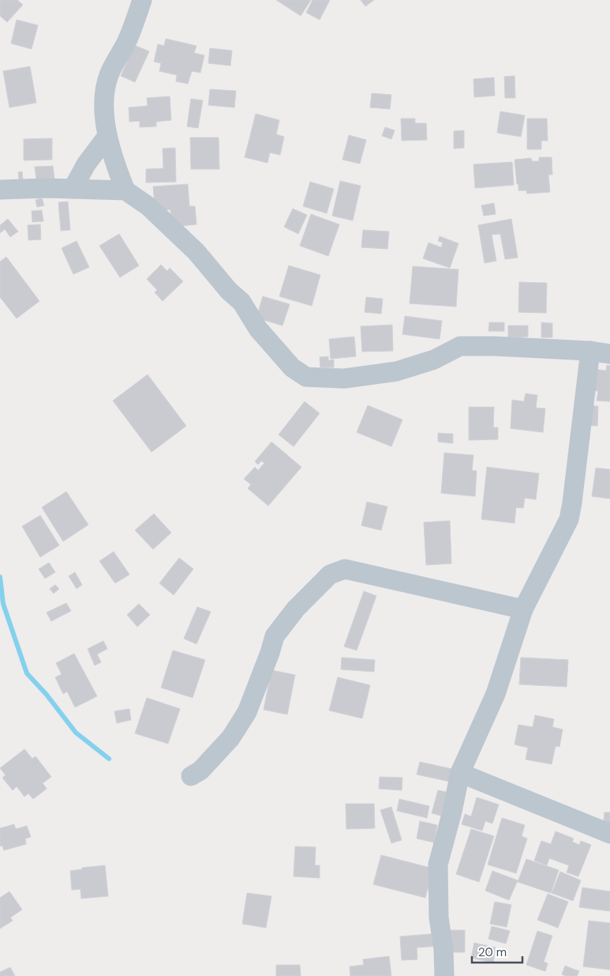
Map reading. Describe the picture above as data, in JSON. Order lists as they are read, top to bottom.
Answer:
{
  "scale_bar": "20 m"
}
